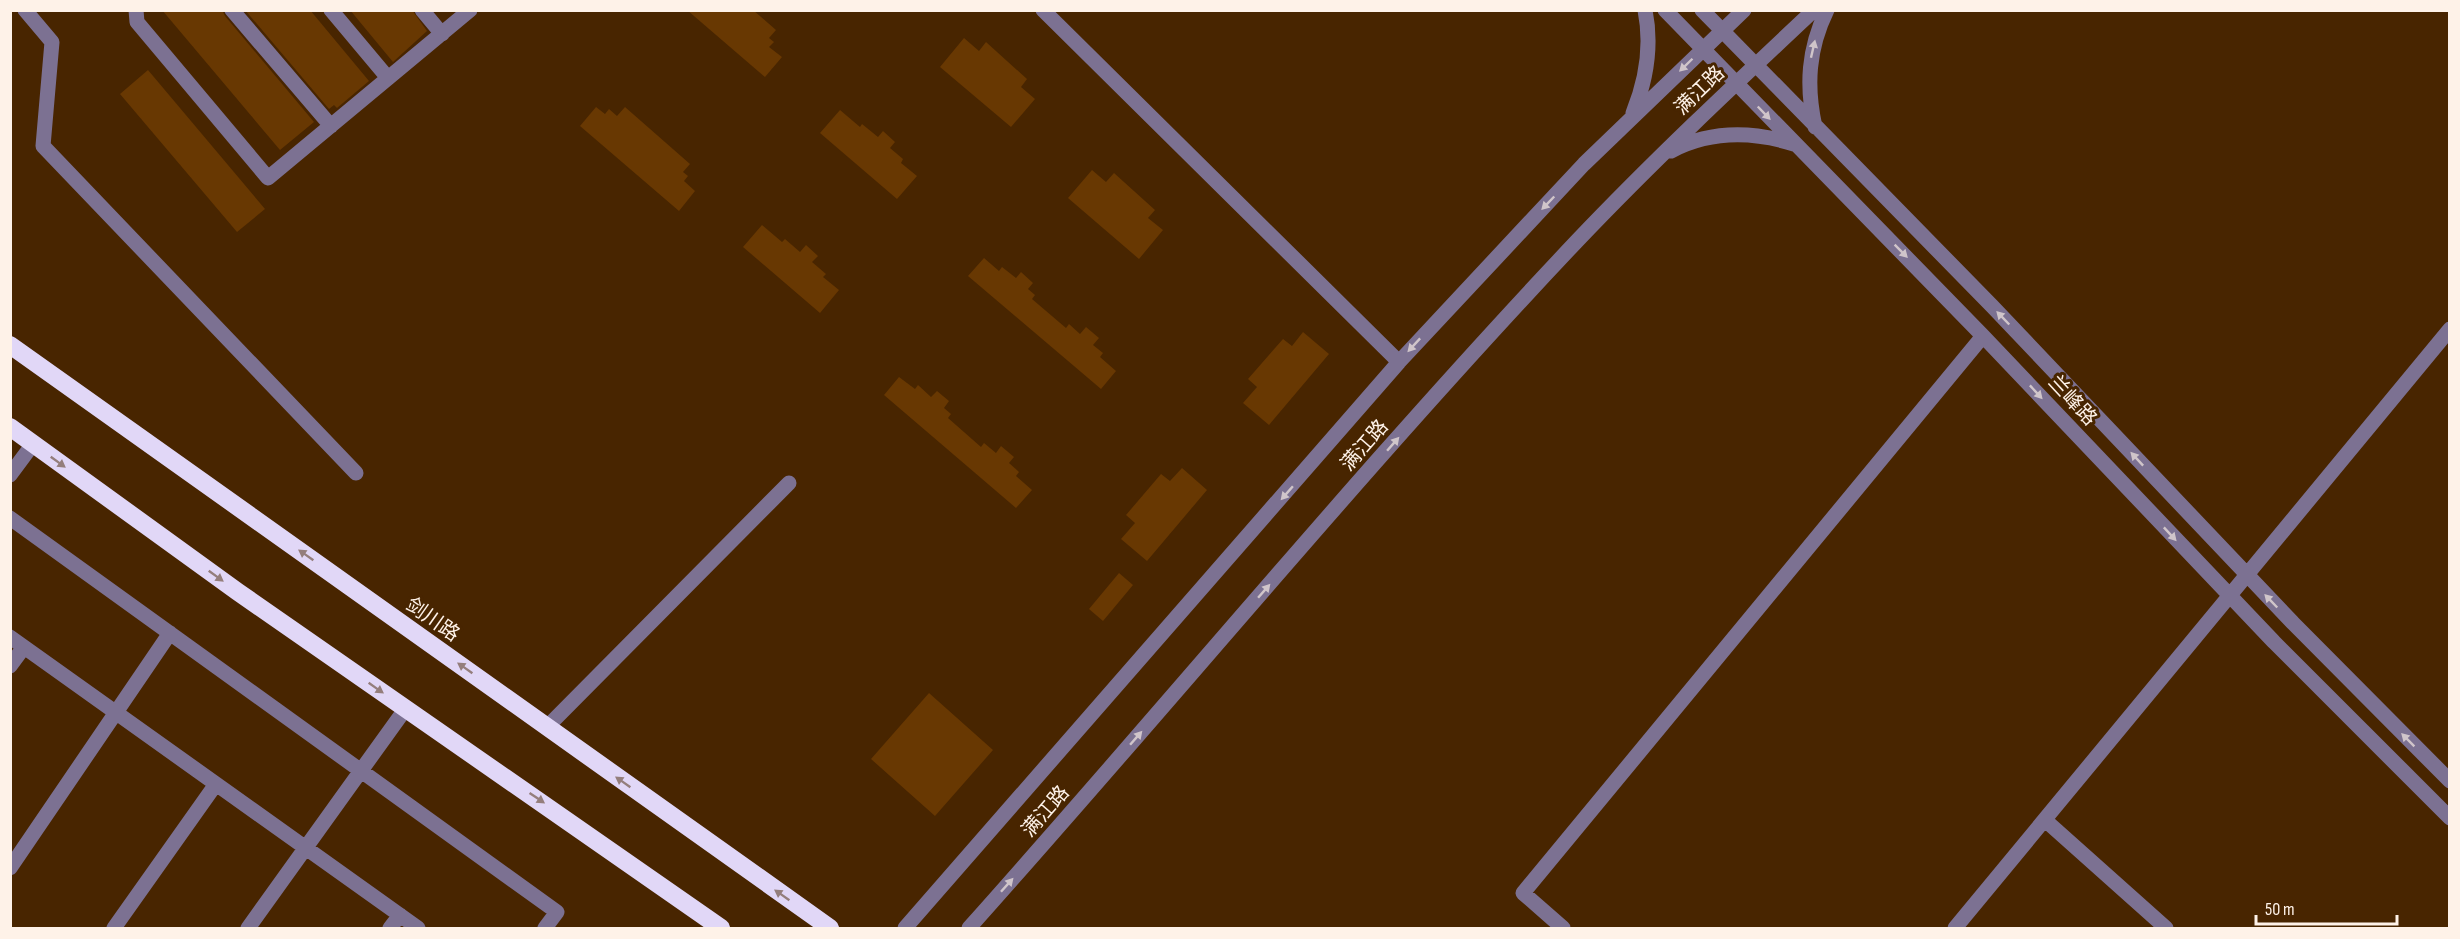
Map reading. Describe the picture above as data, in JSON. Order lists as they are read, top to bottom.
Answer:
{
  "streets": {
    "highway": ["剑川路"],
    "street": ["满江路", "兰峰路"]
  },
  "crossings": [
    ["满江路", "兰峰路"]
  ],
  "scale_bar": "50 m"
}
